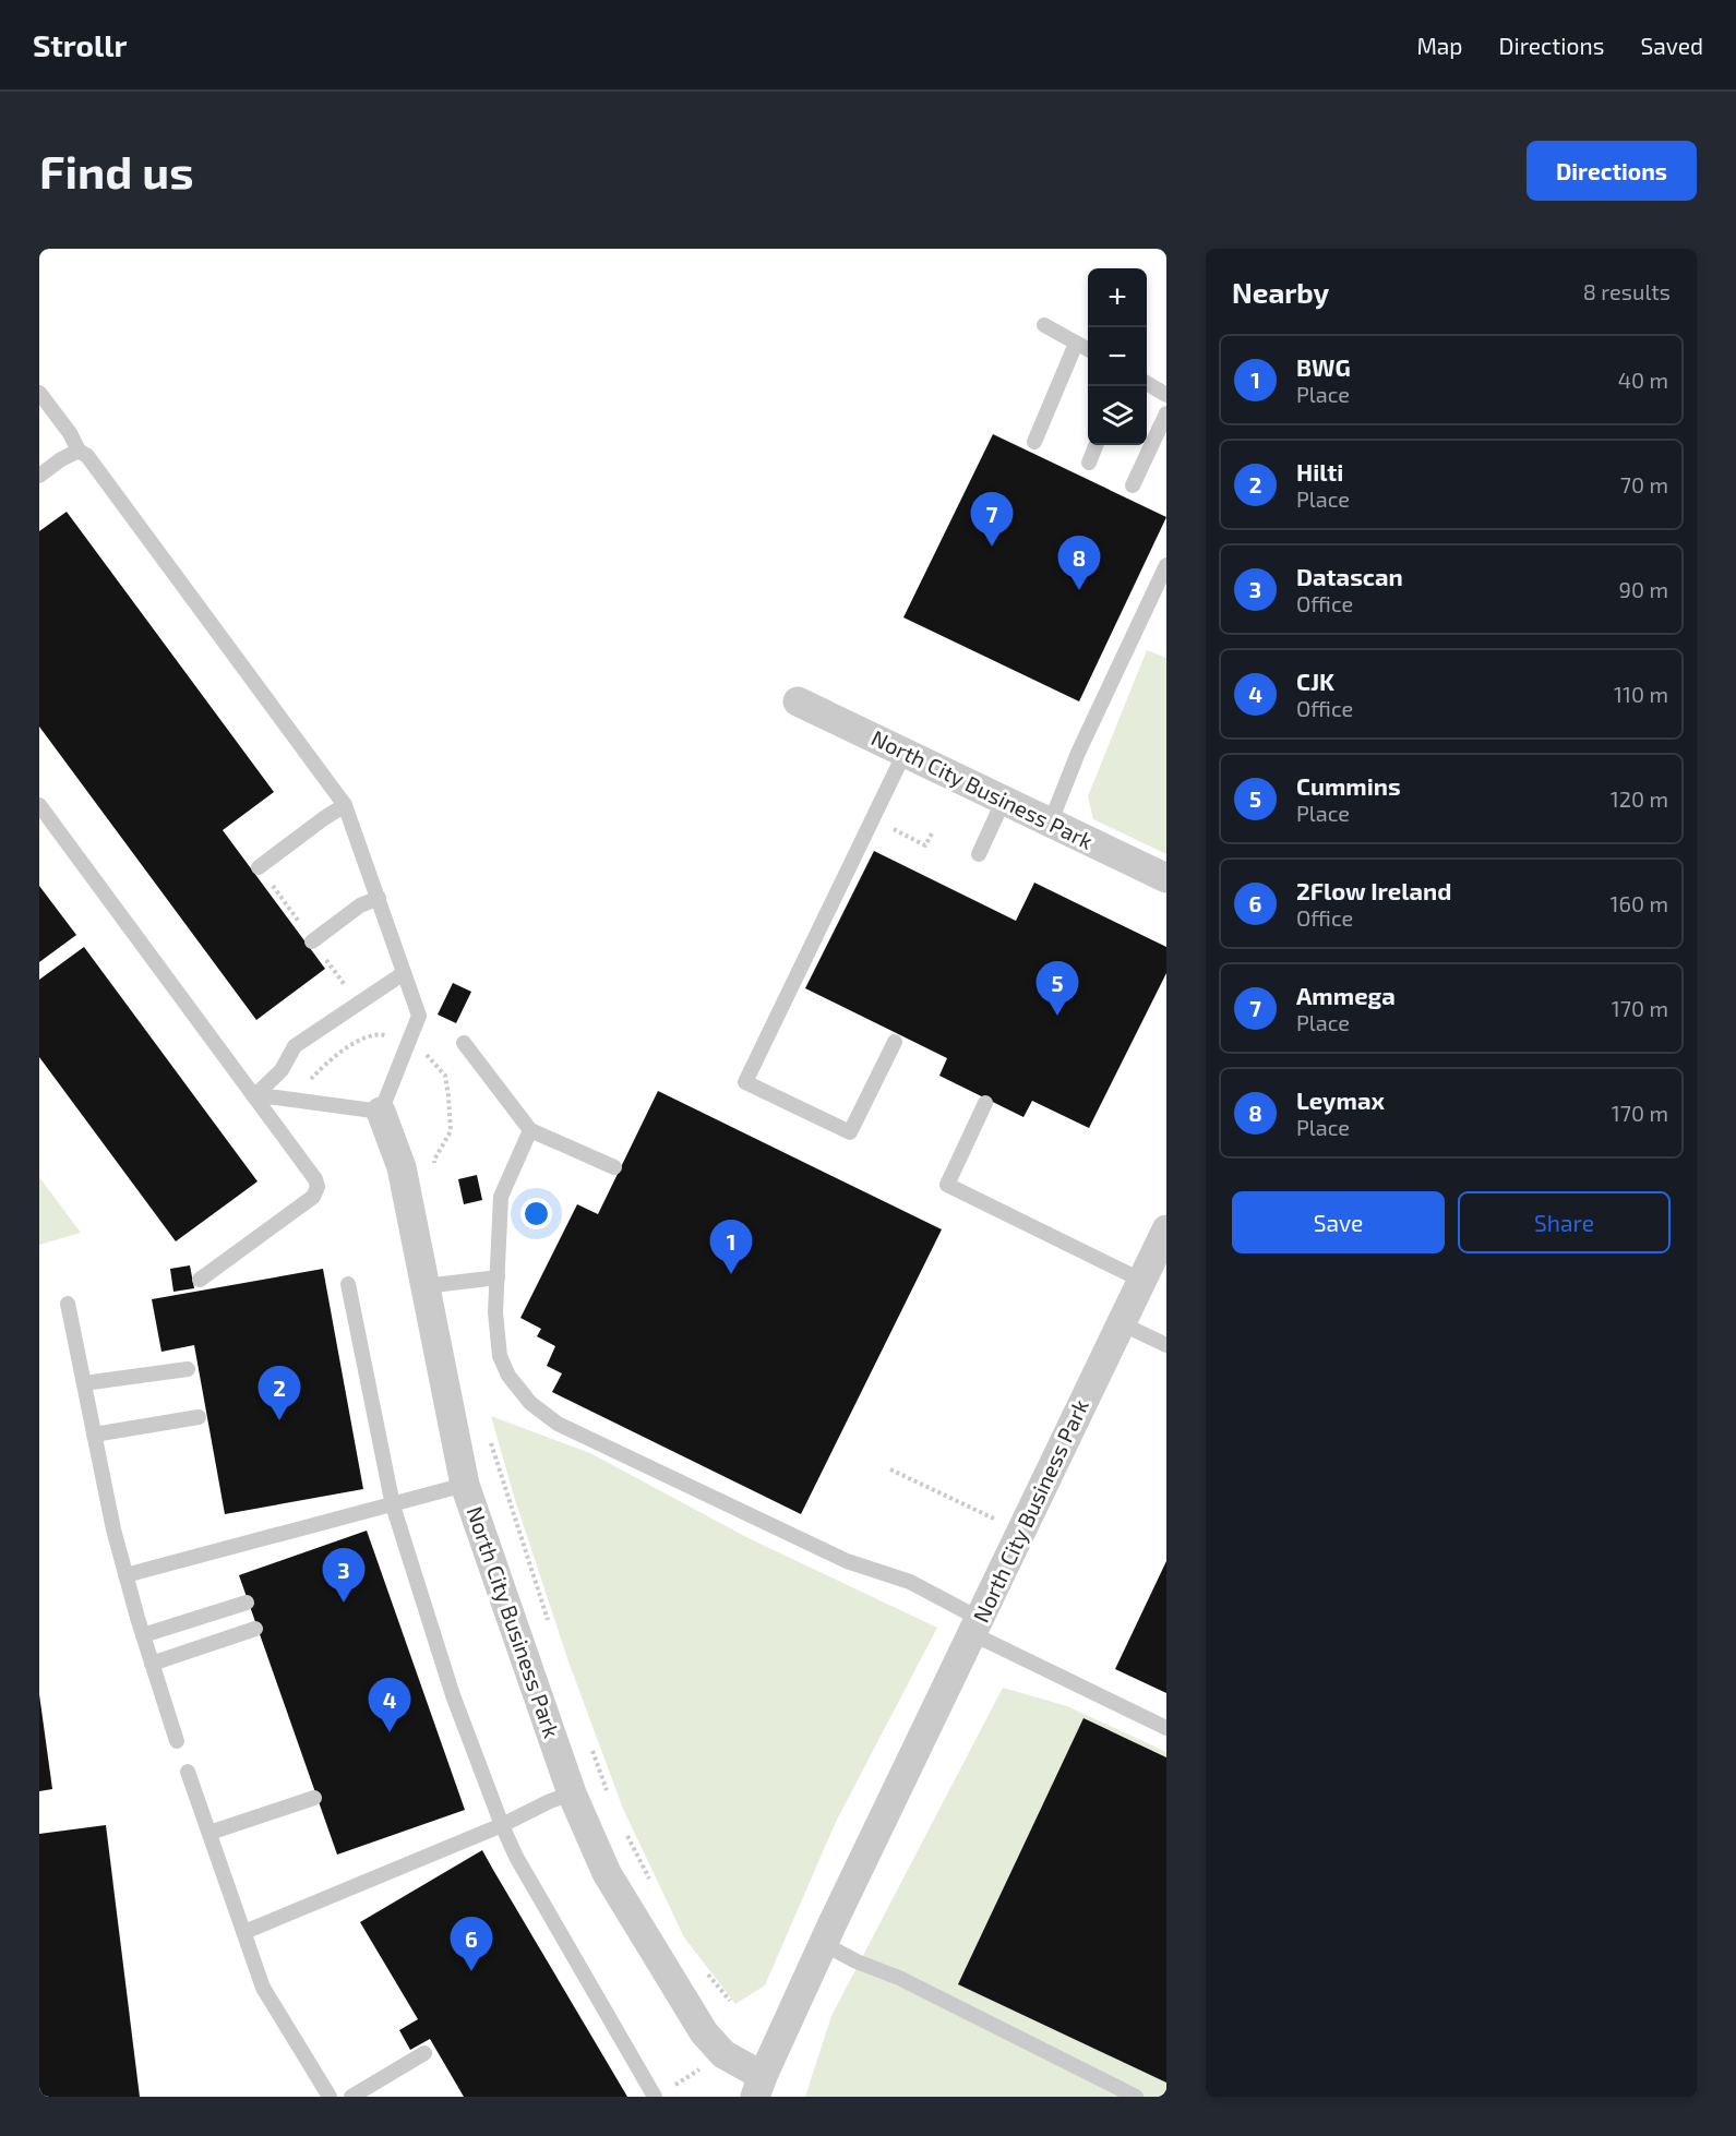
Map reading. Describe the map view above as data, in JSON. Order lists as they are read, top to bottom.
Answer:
{
  "streets": {
    "street": ["North City Business Park"]
  },
  "page": {
    "header": "Strollr",
    "nav": ["Map", "Directions", "Saved"],
    "buttons": [
      "Directions",
      ["Save", "Share"]
    ],
    "title": "Find us",
    "heading": ["Nearby", "8 results"],
    "map_buttons": ["+", "−"],
    "list": [
      {
        "mark": "1",
        "name": "BWG",
        "note": "Place",
        "value": "40 m"
      },
      {
        "mark": "2",
        "name": "Hilti",
        "note": "Place",
        "value": "70 m"
      },
      {
        "mark": "3",
        "name": "Datascan",
        "note": "Office",
        "value": "90 m"
      },
      {
        "mark": "4",
        "name": "CJK",
        "note": "Office",
        "value": "110 m"
      },
      {
        "mark": "5",
        "name": "Cummins",
        "note": "Place",
        "value": "120 m"
      },
      {
        "mark": "6",
        "name": "2Flow Ireland",
        "note": "Office",
        "value": "160 m"
      },
      {
        "mark": "7",
        "name": "Ammega",
        "note": "Place",
        "value": "170 m"
      },
      {
        "mark": "8",
        "name": "Leymax",
        "note": "Place",
        "value": "170 m"
      }
    ],
    "pins": [
      "7",
      "8",
      "5",
      "1",
      "2",
      "3",
      "4",
      "6"
    ]
  }
}
